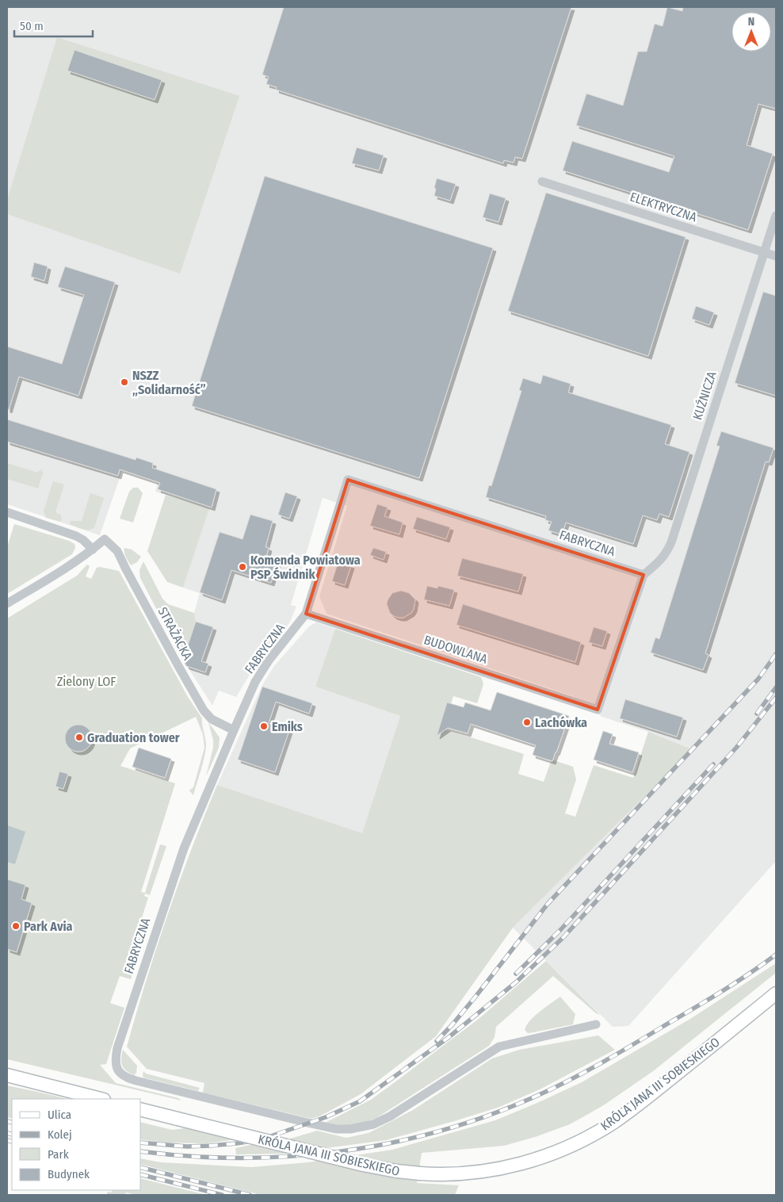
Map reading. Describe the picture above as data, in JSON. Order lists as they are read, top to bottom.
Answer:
{
  "streets": {
    "main road": ["KRÓLA JANA III SOBIESKIEGO"],
    "street": [
      "ELEKTRYCZNA",
      "KUŹNICZA",
      "FABRYCZNA",
      "STRAŻACKA",
      "BUDOWLANA"
    ]
  },
  "crossings": [
    ["ELEKTRYCZNA", "KUŹNICZA"],
    ["KUŹNICZA", "FABRYCZNA"],
    ["KUŹNICZA", "BUDOWLANA"],
    ["FABRYCZNA", "STRAŻACKA"],
    ["FABRYCZNA", "BUDOWLANA"]
  ],
  "parks": ["Zielony LOF"],
  "places": [
    "NSZZ „Solidarność”",
    "Komenda Powiatowa PSP Świdnik",
    "Lachówka",
    "Emiks",
    "Graduation tower",
    "Park Avia"
  ],
  "legend": [
    "Ulica",
    "Kolej",
    "Park",
    "Budynek"
  ],
  "scale_bar": "50 m",
  "north": "top"
}
